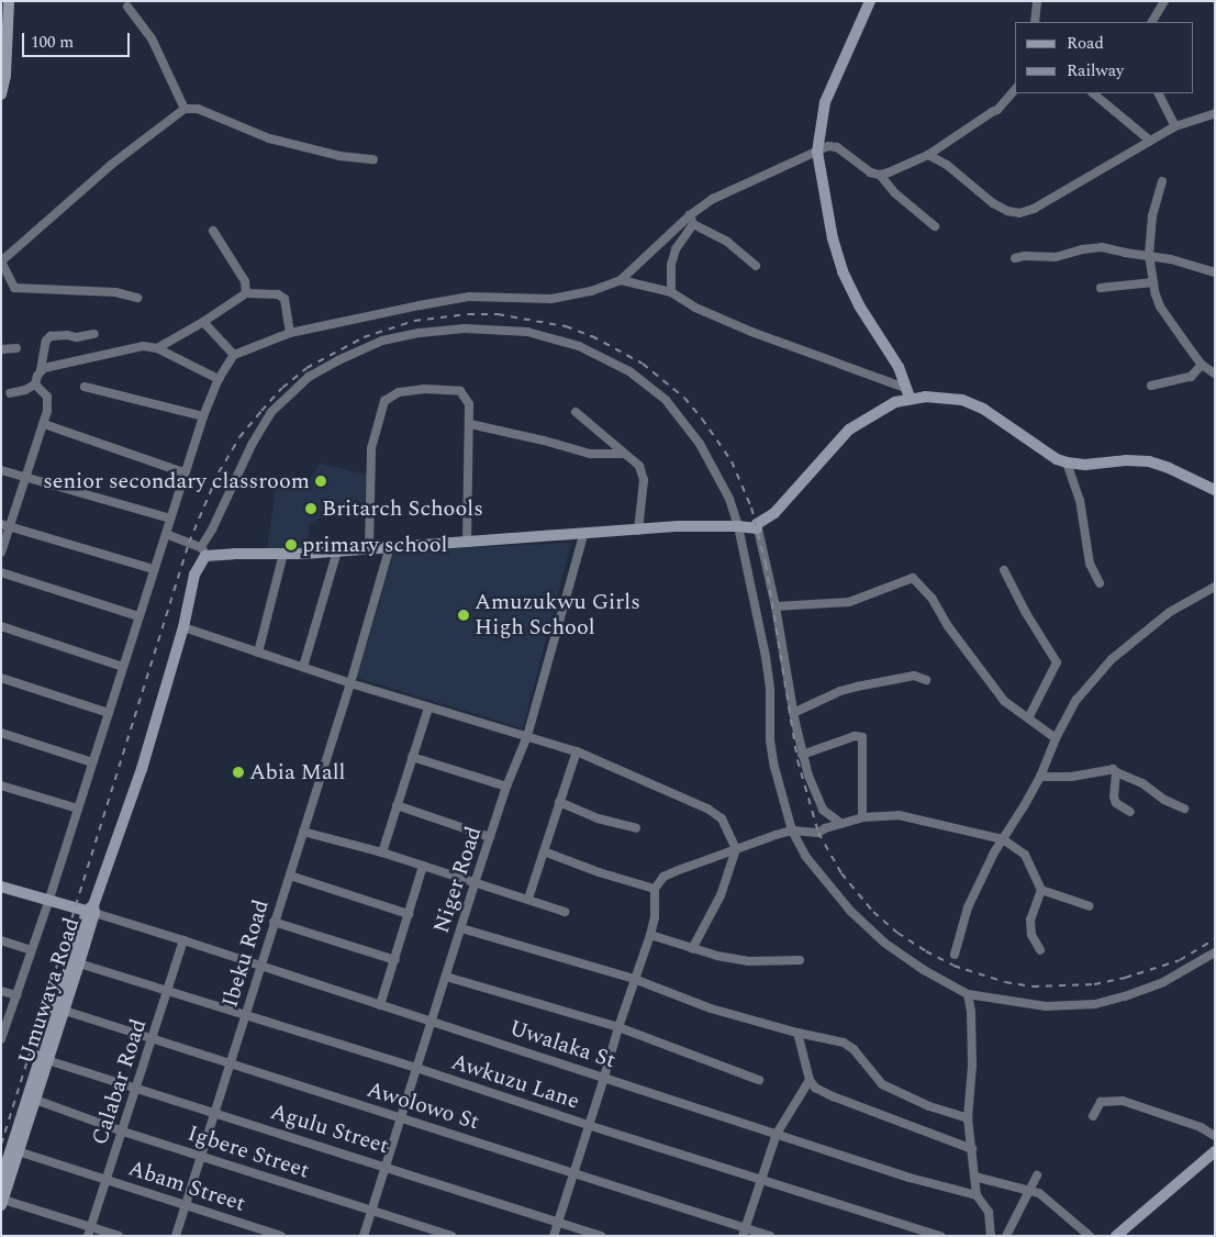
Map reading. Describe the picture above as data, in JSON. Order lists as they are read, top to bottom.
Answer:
{
  "streets": {
    "street": [
      "Niger Road",
      "Ibeku Road",
      "Umuwaya Road",
      "Uwalaka St",
      "Calabar Road",
      "Awkuzu Lane",
      "Awolowo St",
      "Agulu Street",
      "Igbere Street",
      "Abam Street"
    ]
  },
  "crossings": [
    ["Niger Road", "Uwalaka St"],
    ["Niger Road", "Awkuzu Lane"],
    ["Niger Road", "Awolowo St"],
    ["Niger Road", "Agulu Street"],
    ["Niger Road", "Igbere Street"],
    ["Ibeku Road", "Uwalaka St"],
    ["Ibeku Road", "Awkuzu Lane"],
    ["Ibeku Road", "Awolowo St"],
    ["Ibeku Road", "Agulu Street"],
    ["Ibeku Road", "Igbere Street"],
    ["Ibeku Road", "Abam Street"],
    ["Umuwaya Road", "Uwalaka St"],
    ["Umuwaya Road", "Awkuzu Lane"],
    ["Umuwaya Road", "Awolowo St"],
    ["Umuwaya Road", "Agulu Street"],
    ["Umuwaya Road", "Igbere Street"],
    ["Umuwaya Road", "Abam Street"],
    ["Uwalaka St", "Calabar Road"],
    ["Calabar Road", "Awkuzu Lane"],
    ["Calabar Road", "Awolowo St"],
    ["Calabar Road", "Agulu Street"],
    ["Calabar Road", "Igbere Street"],
    ["Calabar Road", "Abam Street"]
  ],
  "places": [
    "senior secondary classroom",
    "Britarch Schools",
    "primary school",
    "Amuzukwu Girls High School",
    "Abia Mall"
  ],
  "legend": ["Road", "Railway"],
  "scale_bar": "100 m"
}
